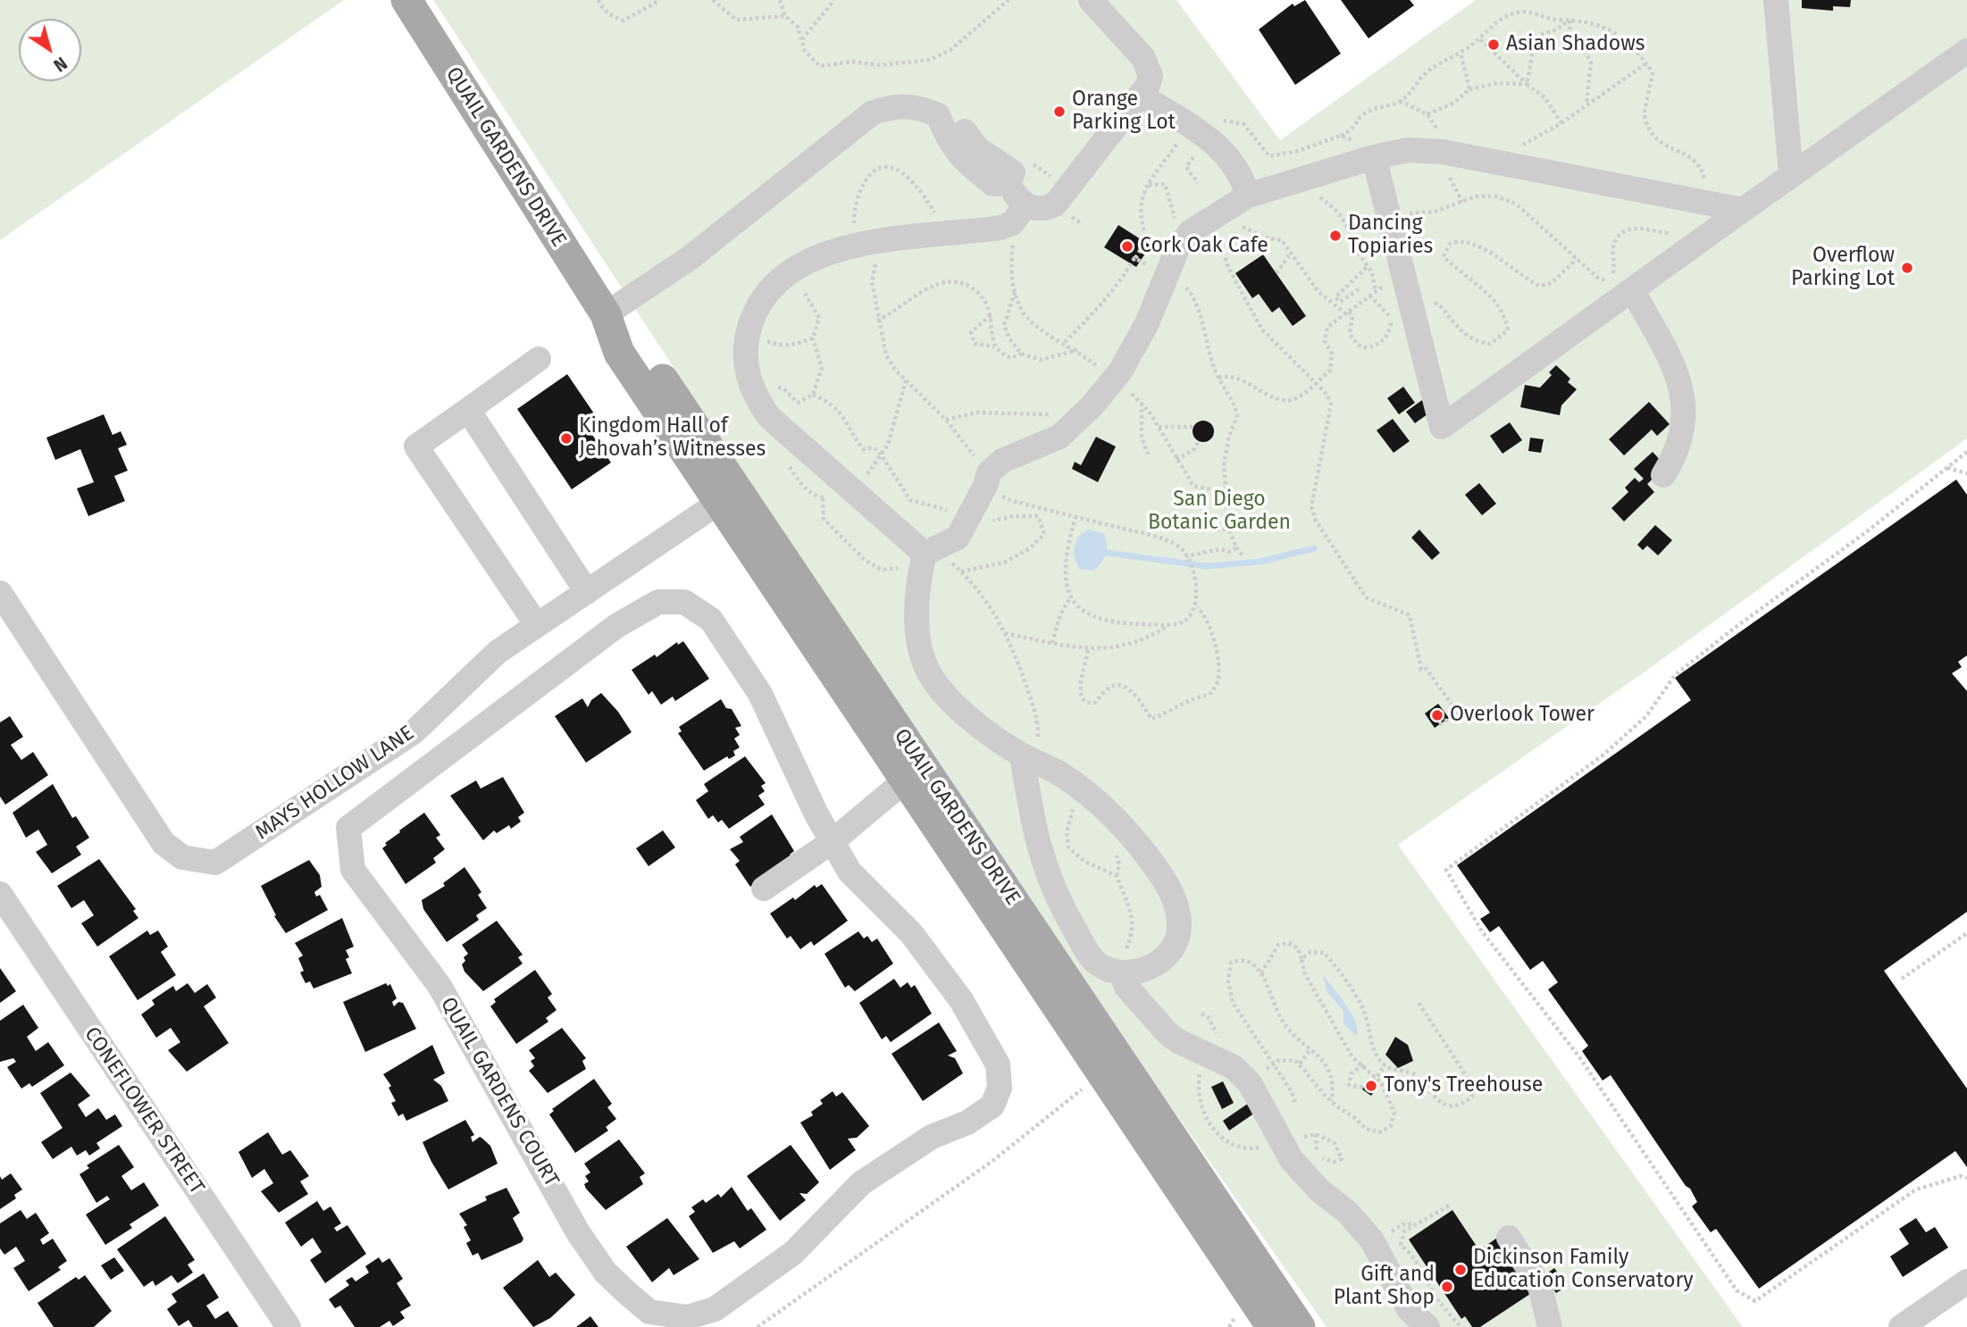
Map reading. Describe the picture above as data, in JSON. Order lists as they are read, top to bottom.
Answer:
{
  "streets": {
    "main road": ["QUAIL GARDENS DRIVE"],
    "street": ["MAYS HOLLOW LANE", "QUAIL GARDENS COURT", "CONEFLOWER STREET"]
  },
  "crossings": [
    ["QUAIL GARDENS DRIVE", "MAYS HOLLOW LANE"]
  ],
  "parks": ["San Diego Botanic Garden"],
  "places": [
    "Asian Shadows",
    "Orange Parking Lot",
    "Dancing Topiaries",
    "Cork Oak Cafe",
    "Overflow Parking Lot",
    "Kingdom Hall of Jehovah’s Witnesses",
    "Overlook Tower",
    "Tony's Treehouse",
    "Dickinson Family Education Conservatory",
    "Gift and Plant Shop"
  ],
  "north": "bottom right"
}
